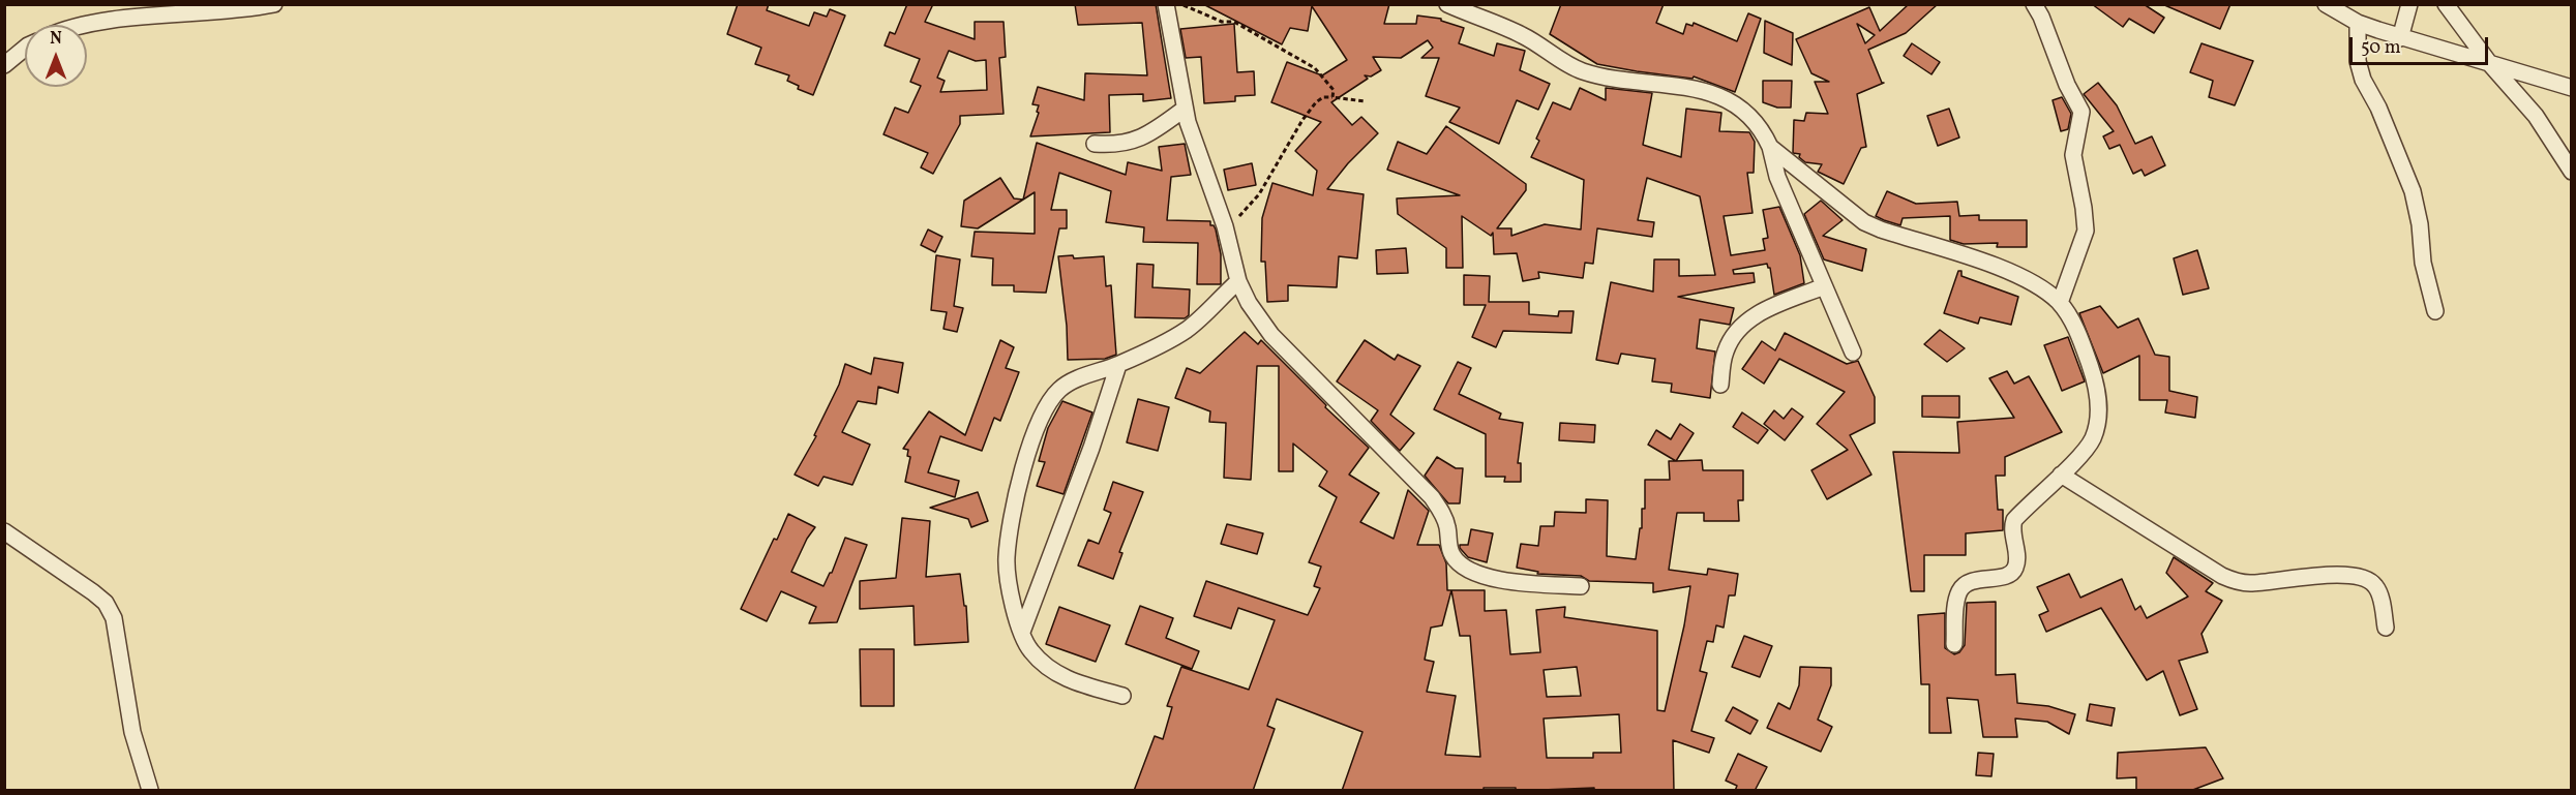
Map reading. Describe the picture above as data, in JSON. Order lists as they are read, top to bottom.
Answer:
{
  "scale_bar": "50 m",
  "north": "top"
}
